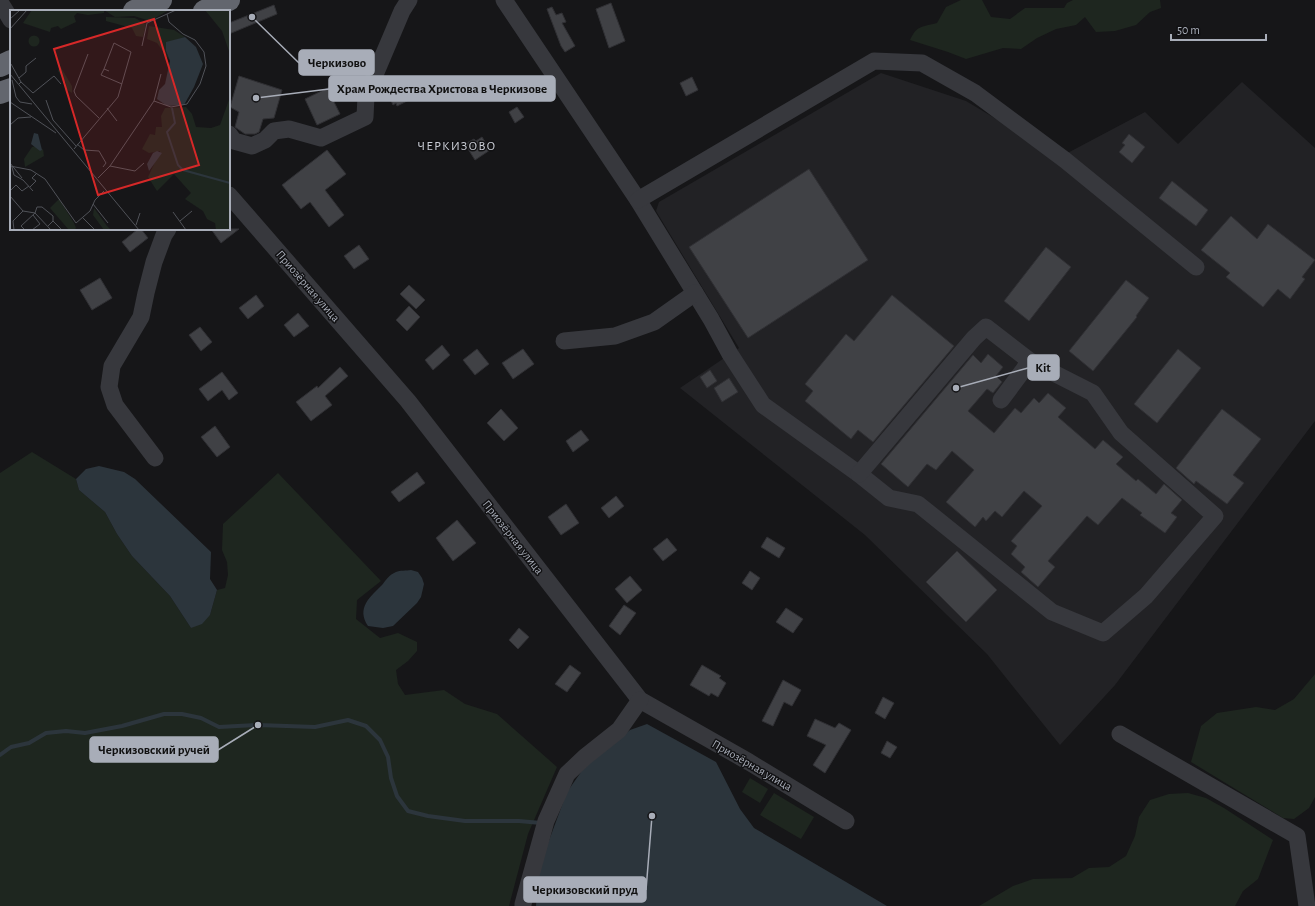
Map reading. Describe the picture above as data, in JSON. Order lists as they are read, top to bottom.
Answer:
{
  "streets": {
    "street": ["Приозёрная улица"]
  },
  "districts": ["ЧЕРКИЗОВО"],
  "places": [
    "Черкизово",
    "Храм Рождества Христова в Черкизове",
    "Kit",
    "Черкизовский ручей",
    "Черкизовский пруд"
  ],
  "scale_bar": "50 m"
}
